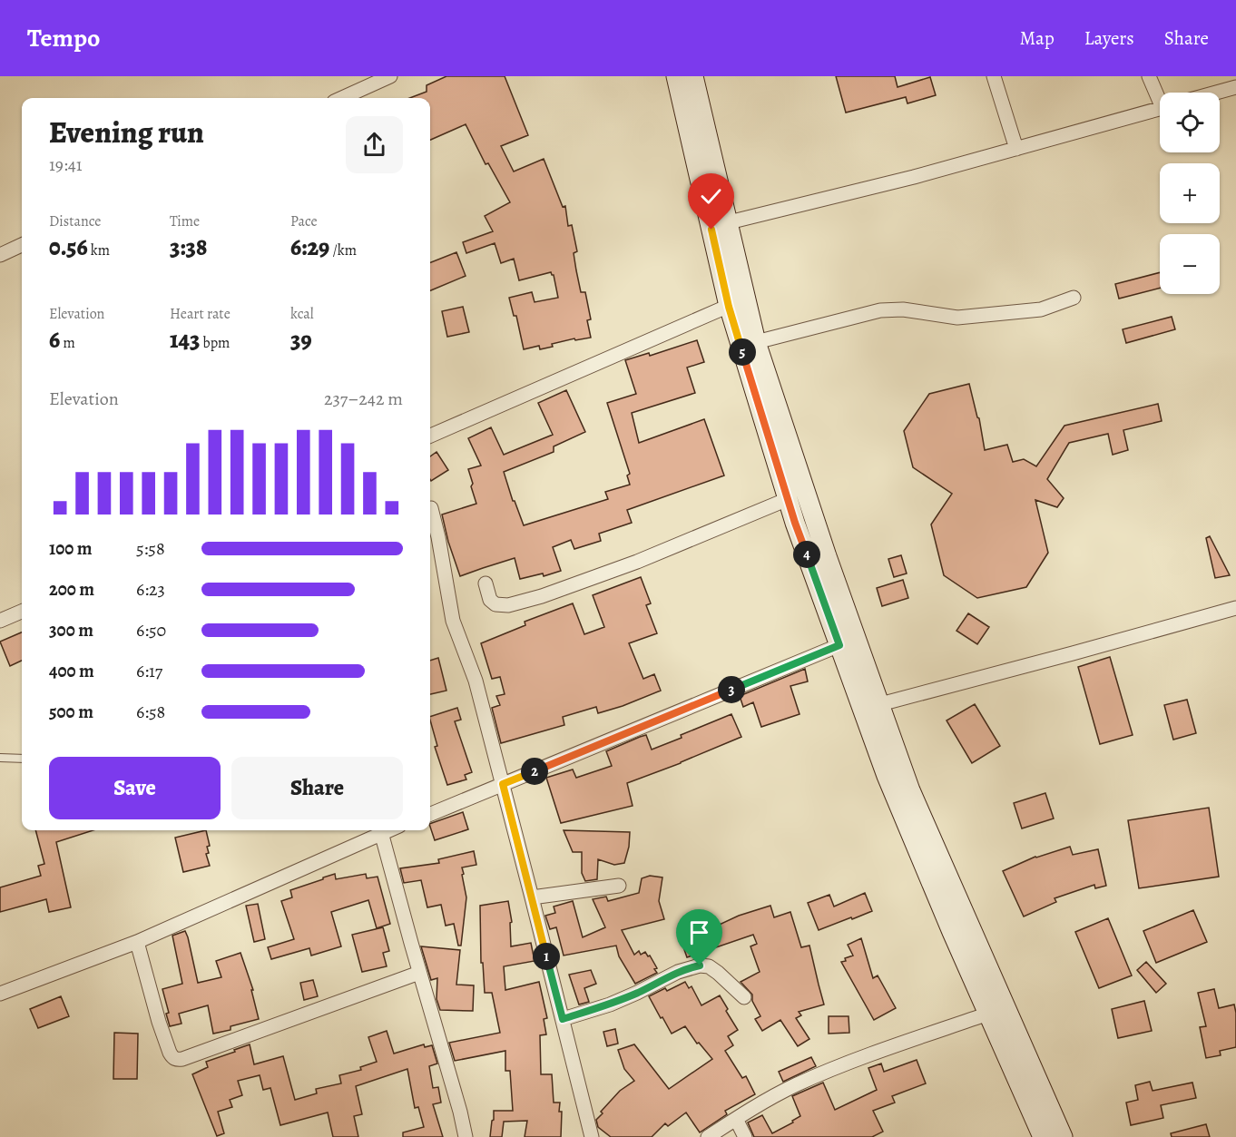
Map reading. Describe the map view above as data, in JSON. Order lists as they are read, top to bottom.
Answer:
{
  "page": {
    "header": "Tempo",
    "nav": ["Map", "Layers", "Share"],
    "map_buttons": ["+", "−"],
    "heading": ["Evening run", "19:41"],
    "stats": [
      ["Distance", "0.56 km"],
      ["Time", "3:38"],
      ["Pace", "6:29 /km"],
      ["Elevation", "6 m"],
      ["Heart rate", "143 bpm"],
      ["kcal", "39"]
    ],
    "pins": [
      "5",
      "4",
      "3",
      "2",
      "1"
    ],
    "chart": ["Elevation", "237–242 m"],
    "list": [
      {
        "name": "100 m",
        "note": "5:58"
      },
      {
        "name": "200 m",
        "note": "6:23"
      },
      {
        "name": "300 m",
        "note": "6:50"
      },
      {
        "name": "400 m",
        "note": "6:17"
      },
      {
        "name": "500 m",
        "note": "6:58"
      }
    ],
    "buttons": ["Save", "Share"]
  }
}
